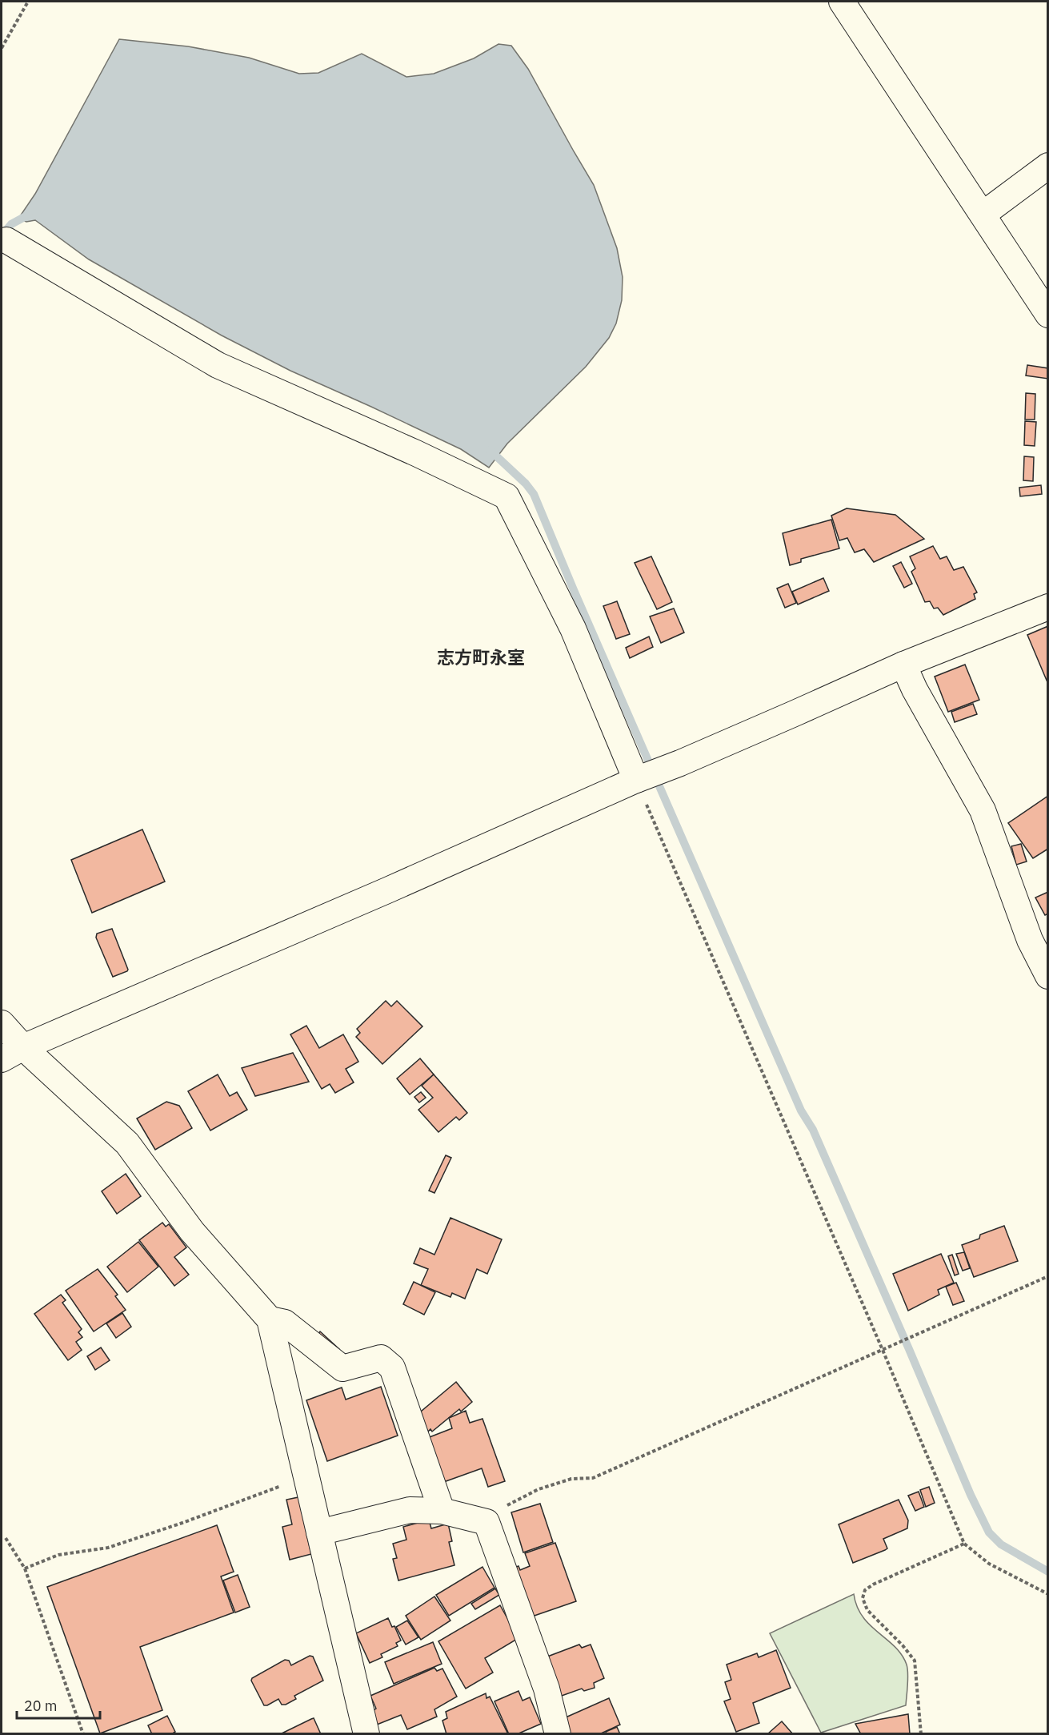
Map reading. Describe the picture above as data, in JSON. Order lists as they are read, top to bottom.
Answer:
{
  "districts": ["志方町永室"],
  "scale_bar": "20 m"
}
